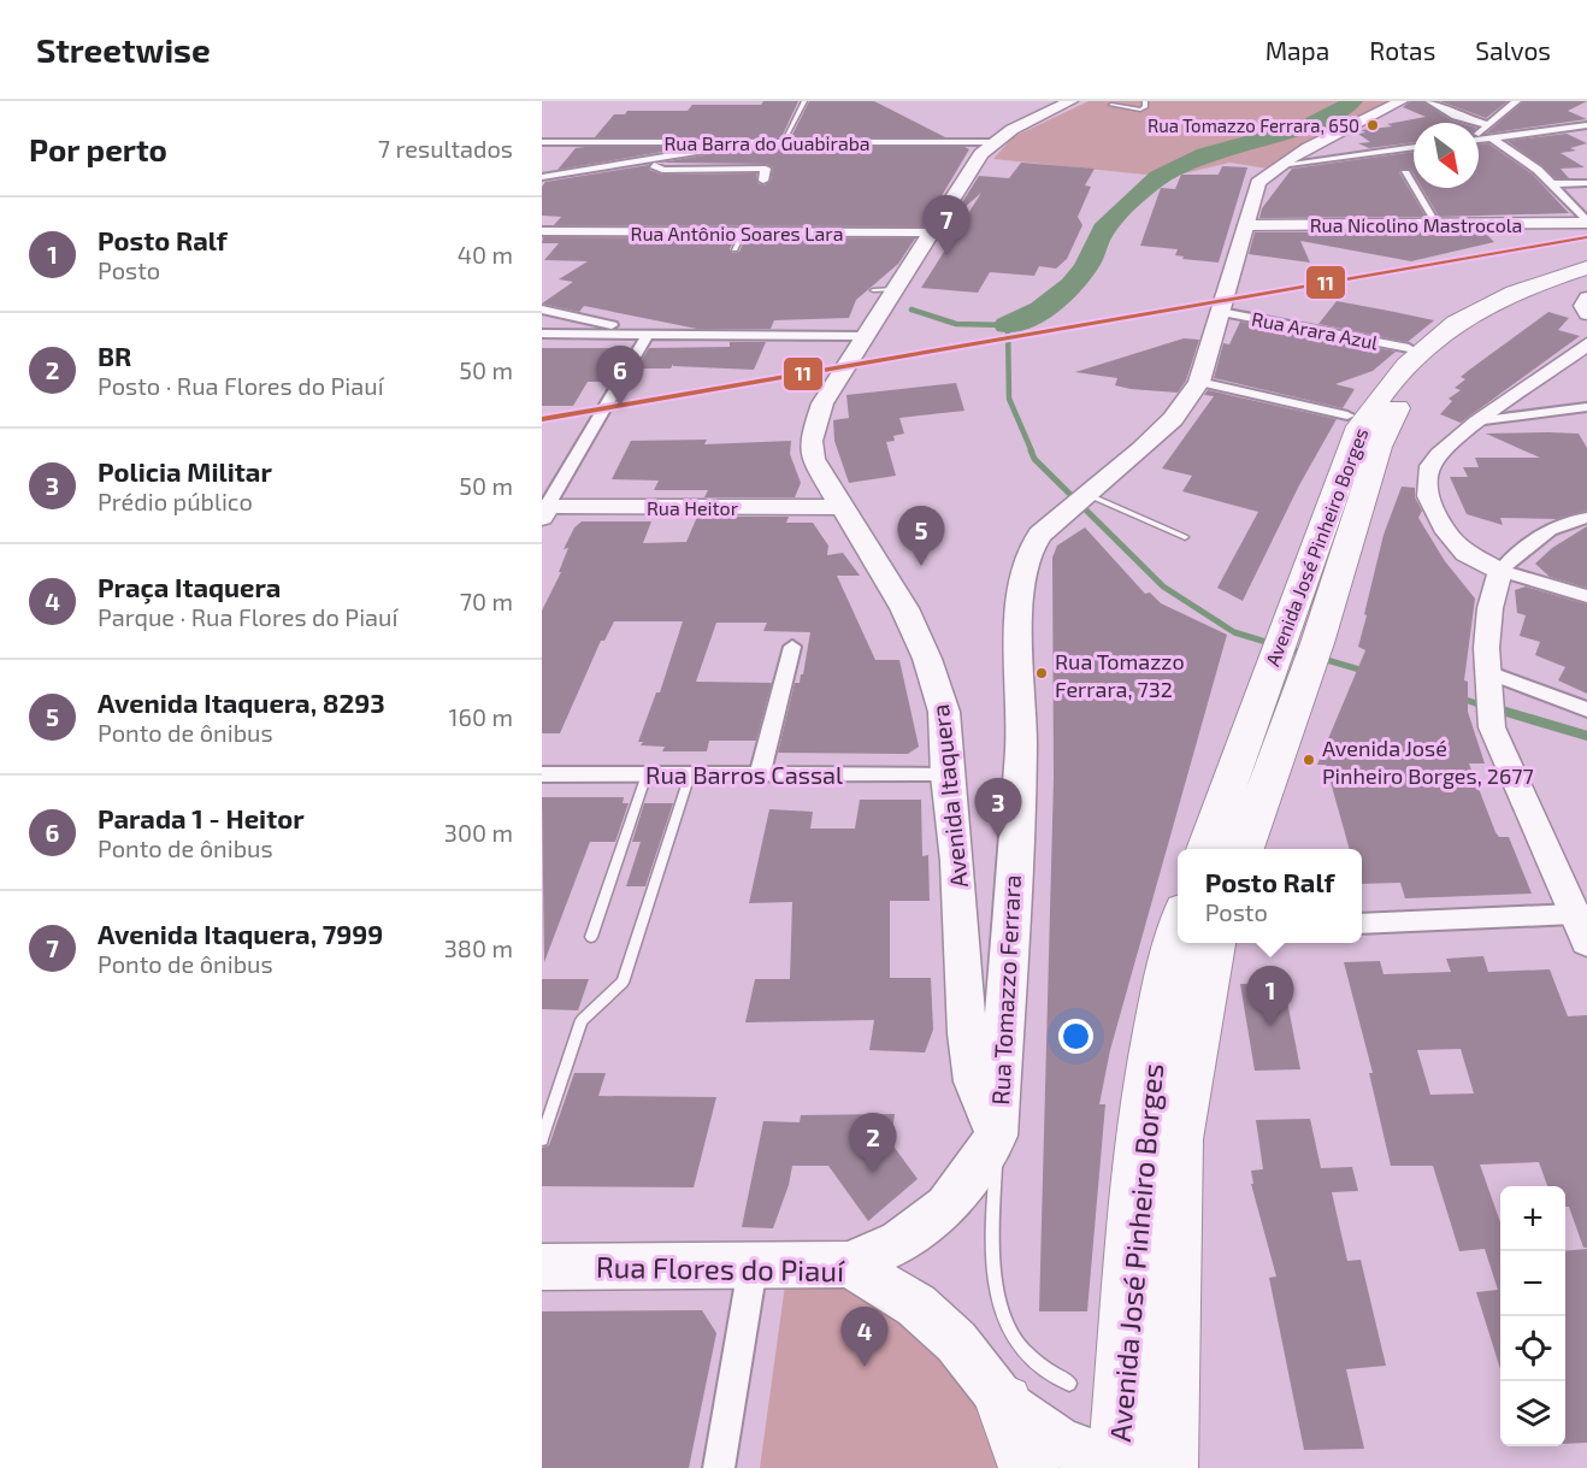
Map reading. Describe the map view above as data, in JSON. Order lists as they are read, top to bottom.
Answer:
{
  "streets": {
    "highway": ["Avenida José Pinheiro Borges"],
    "main road": [
      "Rua Heitor",
      "Avenida Itaquera",
      "Rua Tomazzo Ferrara",
      "Rua Flores do Piauí"
    ],
    "street": [
      "Rua Barra do Guabiraba",
      "Rua Nicolino Mastrocola",
      "Rua Antônio Soares Lara",
      "Rua Arara Azul",
      "Rua Barros Cassal"
    ]
  },
  "crossings": [
    ["Rua Barra do Guabiraba", "Avenida Itaquera"],
    ["Rua Nicolino Mastrocola", "Rua Tomazzo Ferrara"],
    ["Rua Antônio Soares Lara", "Avenida Itaquera"],
    ["Rua Arara Azul", "Rua Tomazzo Ferrara"],
    ["Rua Heitor", "Avenida Itaquera"],
    ["Avenida José Pinheiro Borges", "Rua Flores do Piauí"],
    ["Rua Barros Cassal", "Avenida Itaquera"],
    ["Avenida Itaquera", "Rua Tomazzo Ferrara"]
  ],
  "places": ["Rua Tomazzo Ferrara, 650", "Rua Tomazzo Ferrara, 732", "Avenida José Pinheiro Borges, 2677"],
  "lines": ["transit line 11"],
  "north": "bottom right",
  "page": {
    "header": "Streetwise",
    "nav": ["Mapa", "Rotas", "Salvos"],
    "heading": ["Por perto", "7 resultados"],
    "list": [
      {
        "mark": "1",
        "name": "Posto Ralf",
        "note": "Posto",
        "value": "40 m"
      },
      {
        "mark": "2",
        "name": "BR",
        "note": "Posto · Rua Flores do Piauí",
        "value": "50 m"
      },
      {
        "mark": "3",
        "name": "Policia Militar",
        "note": "Prédio público",
        "value": "50 m"
      },
      {
        "mark": "4",
        "name": "Praça Itaquera",
        "note": "Parque · Rua Flores do Piauí",
        "value": "70 m"
      },
      {
        "mark": "5",
        "name": "Avenida Itaquera, 8293",
        "note": "Ponto de ônibus",
        "value": "160 m"
      },
      {
        "mark": "6",
        "name": "Parada 1 - Heitor",
        "note": "Ponto de ônibus",
        "value": "300 m"
      },
      {
        "mark": "7",
        "name": "Avenida Itaquera, 7999",
        "note": "Ponto de ônibus",
        "value": "380 m"
      }
    ],
    "pins": [
      "7",
      "6",
      "5",
      "3",
      "1",
      "2",
      "4"
    ],
    "popup": ["Posto Ralf", "Posto"],
    "map_buttons": ["+", "−"]
  }
}
